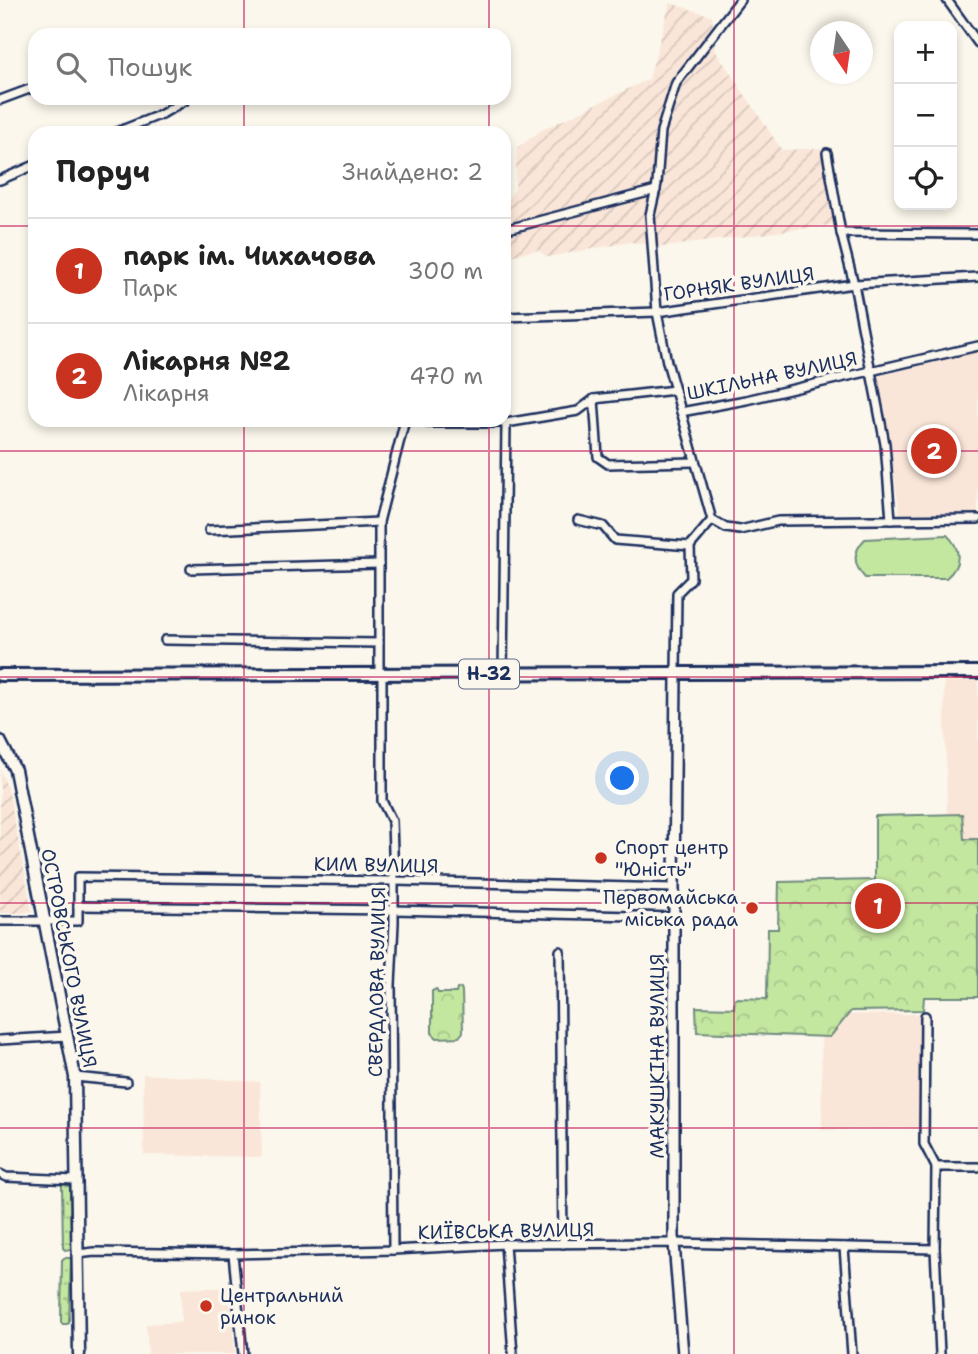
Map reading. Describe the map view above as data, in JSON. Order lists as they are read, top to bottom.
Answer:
{
  "streets": {
    "main road": ["Н-32", "ОСТРОВСЬКОГО ВУЛИЦЯ"],
    "street": [
      "ГОРНЯК ВУЛИЦЯ",
      "ШКІЛЬНА ВУЛИЦЯ",
      "КИМ ВУЛИЦЯ",
      "СВЕРДЛОВА ВУЛИЦЯ",
      "МАКУШКІНА ВУЛИЦЯ",
      "КИЇВСЬКА ВУЛИЦЯ"
    ]
  },
  "crossings": [
    ["Н-32", "СВЕРДЛОВА ВУЛИЦЯ"],
    ["Н-32", "МАКУШКІНА ВУЛИЦЯ"],
    ["КИМ ВУЛИЦЯ", "СВЕРДЛОВА ВУЛИЦЯ"],
    ["КИМ ВУЛИЦЯ", "МАКУШКІНА ВУЛИЦЯ"],
    ["ОСТРОВСЬКОГО ВУЛИЦЯ", "КИЇВСЬКА ВУЛИЦЯ"],
    ["СВЕРДЛОВА ВУЛИЦЯ", "КИЇВСЬКА ВУЛИЦЯ"],
    ["МАКУШКІНА ВУЛИЦЯ", "КИЇВСЬКА ВУЛИЦЯ"]
  ],
  "places": ["Спорт центр \"Юність\"", "Первомайська міська рада", "Центральний ринок"],
  "north": "bottom",
  "page": {
    "map_buttons": ["+", "−"],
    "search": "Пошук",
    "heading": ["Поруч", "Знайдено: 2"],
    "list": [
      {
        "mark": "1",
        "name": "парк ім. Чихачова",
        "note": "Парк",
        "value": "300 m"
      },
      {
        "mark": "2",
        "name": "Лікарня №2",
        "note": "Лікарня",
        "value": "470 m"
      }
    ],
    "pins": ["2", "1"]
  }
}
